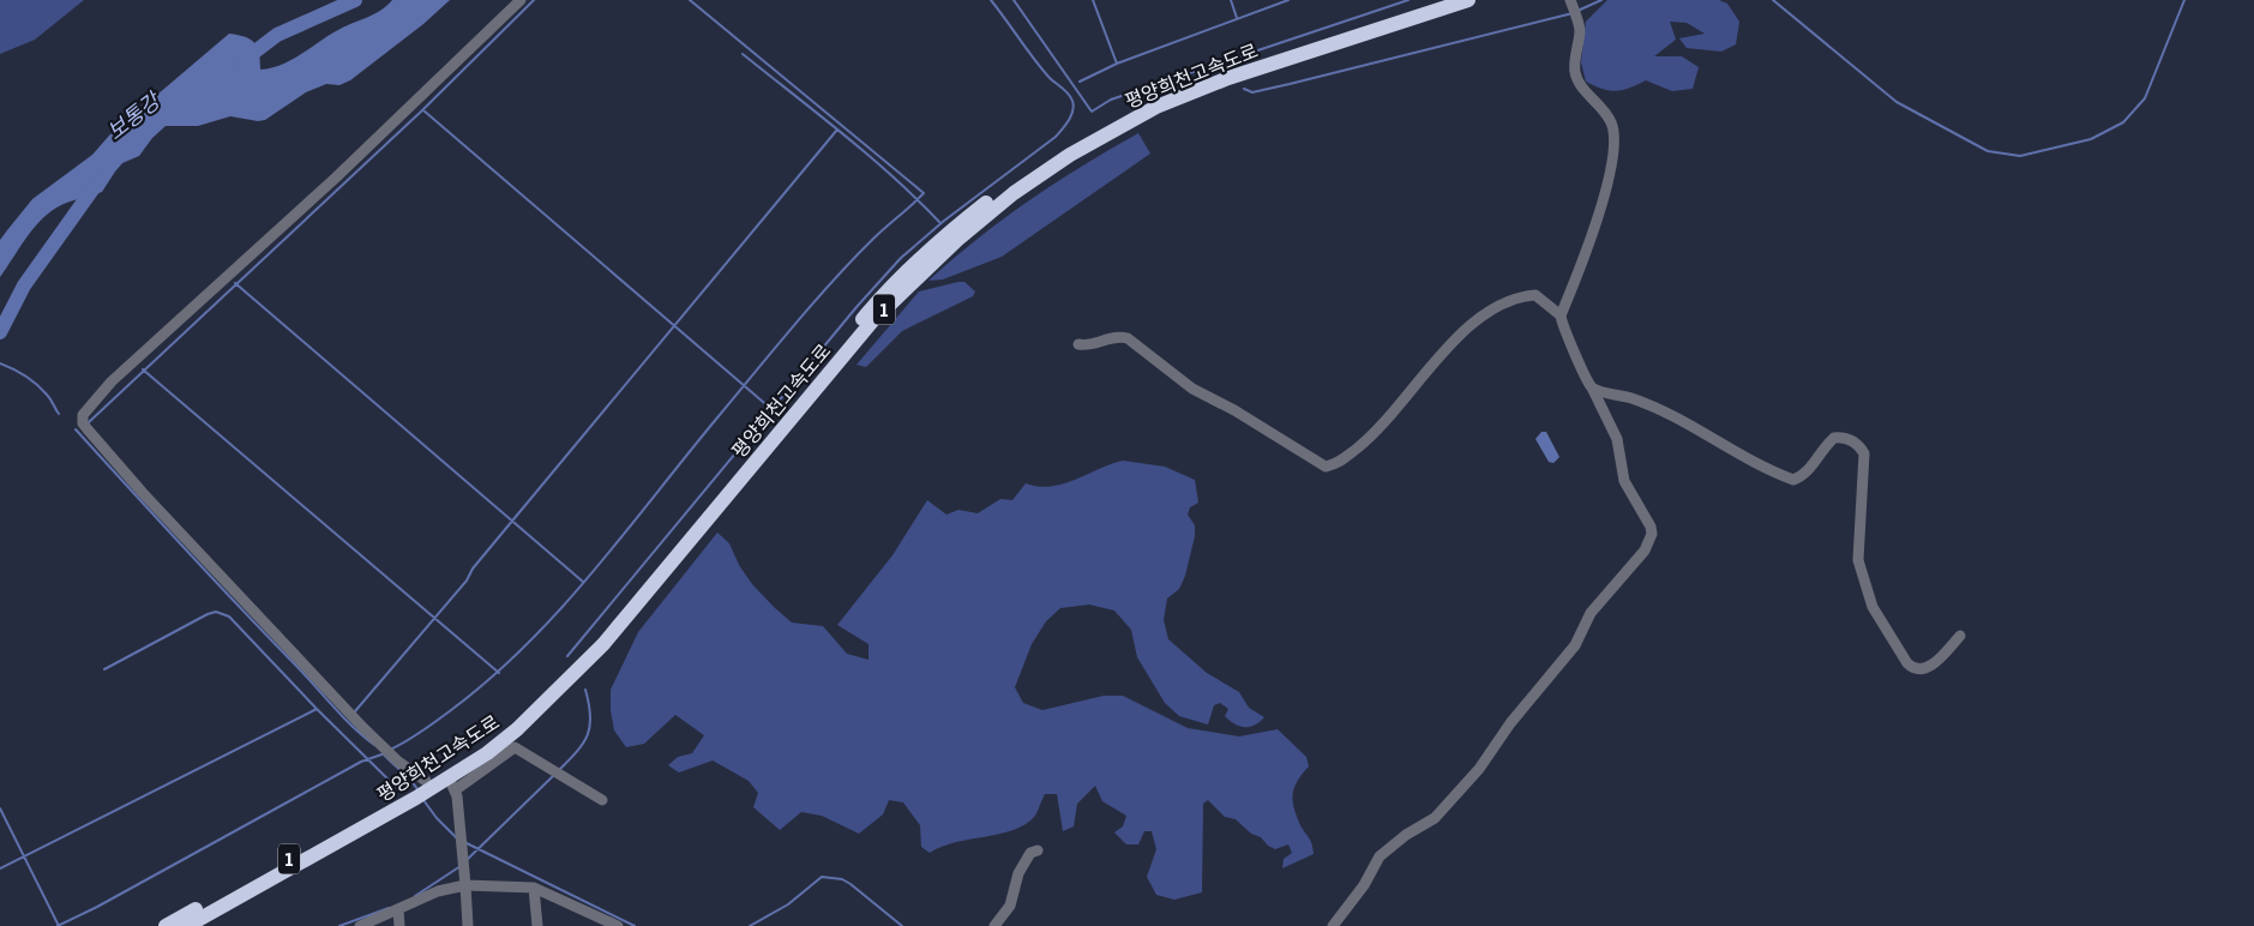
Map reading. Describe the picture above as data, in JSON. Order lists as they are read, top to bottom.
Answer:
{
  "streets": {
    "highway": ["평양희천고속도로", "1"]
  },
  "water": ["보통강"]
}
